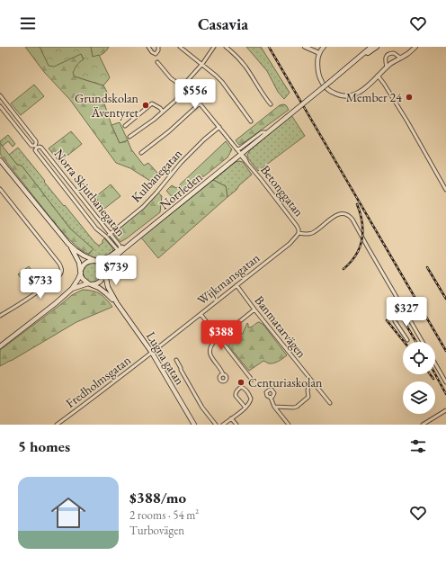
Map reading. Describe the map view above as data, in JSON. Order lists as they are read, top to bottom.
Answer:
{
  "streets": {
    "main road": ["Norrleden", "Lugna gatan"],
    "street": [
      "Kulbanegatan",
      "Betonggatan",
      "Norra Skjutbanegatan",
      "Wijkmansgatan",
      "Banmatarvägen",
      "Fredholmsgatan"
    ]
  },
  "crossings": [
    ["Kulbanegatan", "Betonggatan"],
    ["Kulbanegatan", "Norra Skjutbanegatan"],
    ["Norrleden", "Betonggatan"],
    ["Norrleden", "Norra Skjutbanegatan"],
    ["Norrleden", "Lugna gatan"],
    ["Betonggatan", "Wijkmansgatan"],
    ["Wijkmansgatan", "Banmatarvägen"],
    ["Wijkmansgatan", "Lugna gatan"],
    ["Wijkmansgatan", "Fredholmsgatan"],
    ["Lugna gatan", "Fredholmsgatan"]
  ],
  "places": ["Member 24", "Grundskolan Äventyret", "Centuriaskolan"],
  "page": {
    "header": "Casavia",
    "price": [
      "$556",
      "$739",
      "$733",
      "$327",
      "$388"
    ],
    "heading": "5 homes",
    "list": [
      {
        "name": "$388/mo",
        "note": "2 rooms · 54 m² · Turbovägen"
      }
    ]
  }
}
